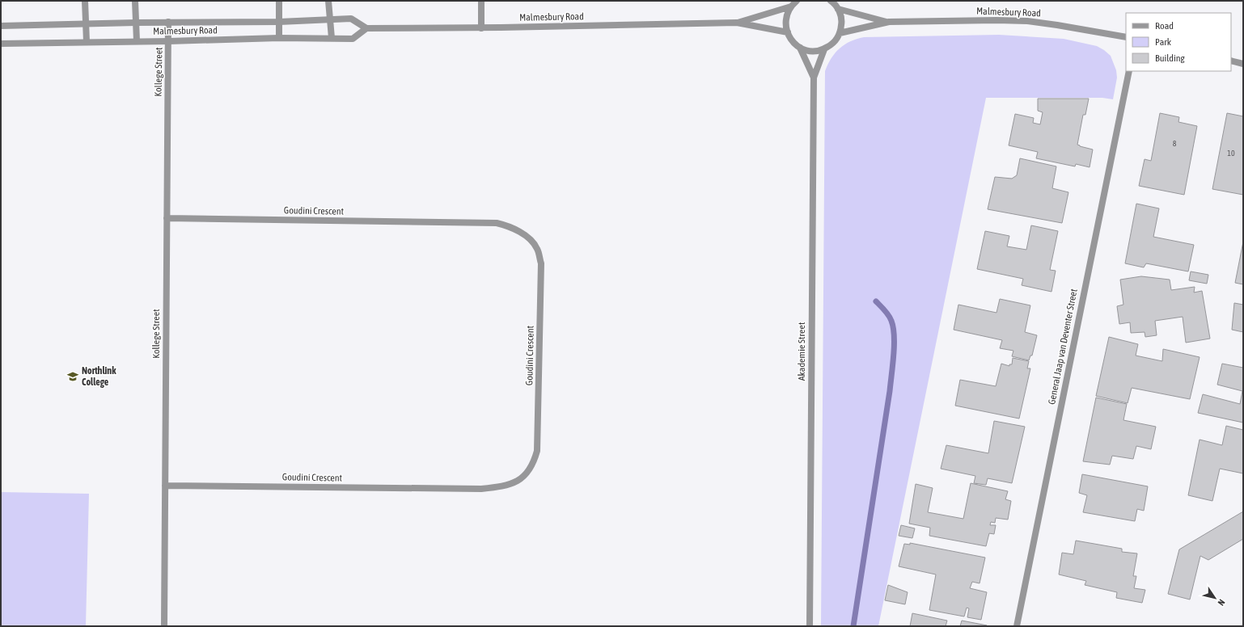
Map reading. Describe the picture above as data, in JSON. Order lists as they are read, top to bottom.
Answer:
{
  "streets": {
    "street": [
      "Malmesbury Road",
      "Kollege Street",
      "Goudini Crescent",
      "General Jaap van Deventer Street",
      "Akademie Street"
    ]
  },
  "crossings": [
    ["Malmesbury Road", "Kollege Street"],
    ["Malmesbury Road", "Akademie Street"],
    ["Kollege Street", "Goudini Crescent"]
  ],
  "places": {
    "school or university": ["Northlink College"]
  },
  "house_numbers": ["8", "10"],
  "legend": ["Road", "Park", "Building"],
  "north": "bottom right"
}
